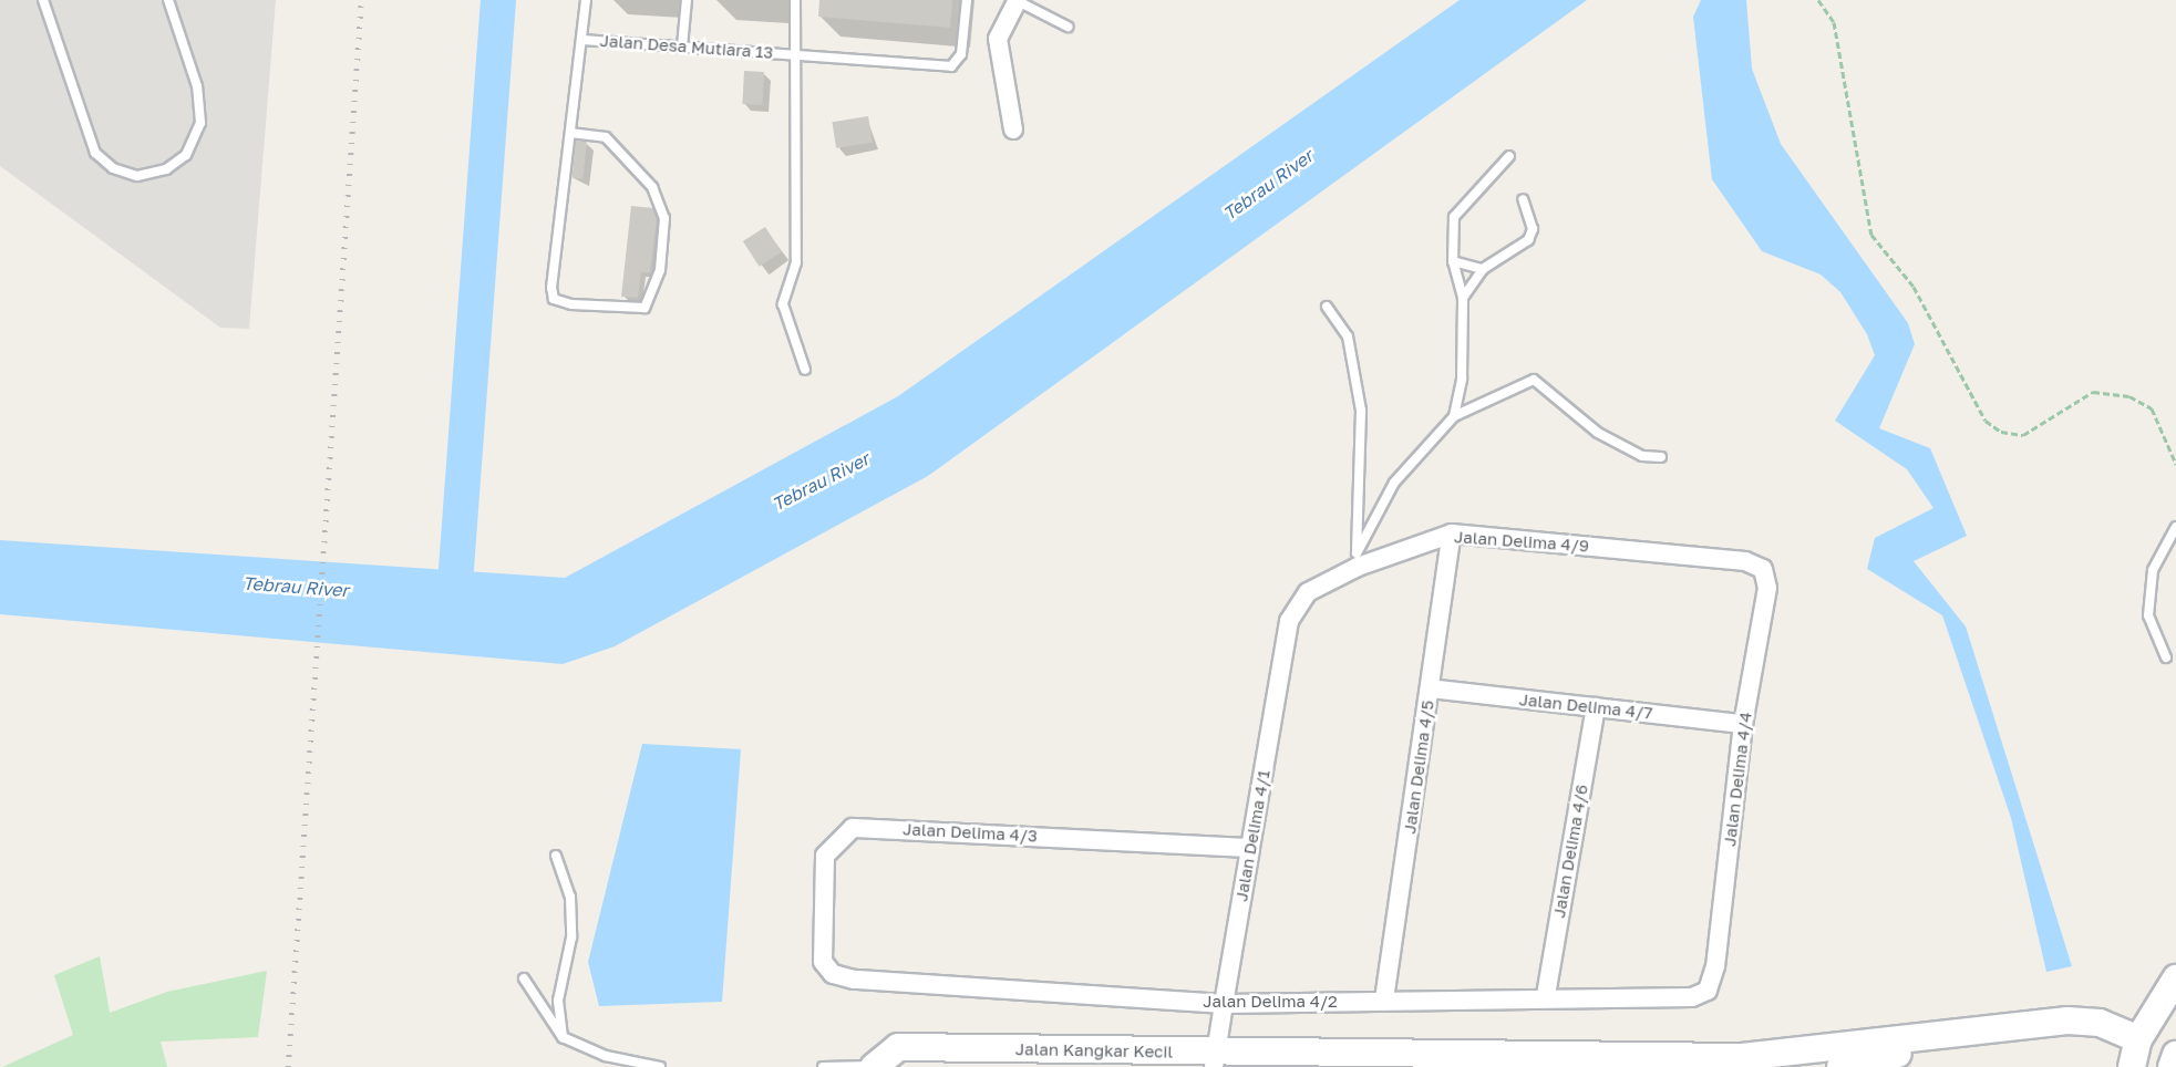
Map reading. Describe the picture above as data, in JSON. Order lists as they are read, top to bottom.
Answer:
{
  "streets": {
    "street": [
      "Jalan Delima 4/9",
      "Jalan Delima 4/7",
      "Jalan Delima 4/5",
      "Jalan Delima 4/4",
      "Jalan Delima 4/3",
      "Jalan Delima 4/1",
      "Jalan Delima 4/6",
      "Jalan Delima 4/2",
      "Jalan Kangkar Kecil"
    ],
    "lane": ["Jalan Desa Mutiara 13"]
  },
  "crossings": [
    ["Jalan Delima 4/9", "Jalan Delima 4/5"],
    ["Jalan Delima 4/9", "Jalan Delima 4/4"],
    ["Jalan Delima 4/9", "Jalan Delima 4/1"],
    ["Jalan Delima 4/7", "Jalan Delima 4/5"],
    ["Jalan Delima 4/7", "Jalan Delima 4/4"],
    ["Jalan Delima 4/7", "Jalan Delima 4/6"],
    ["Jalan Delima 4/5", "Jalan Delima 4/2"],
    ["Jalan Delima 4/4", "Jalan Delima 4/2"],
    ["Jalan Delima 4/3", "Jalan Delima 4/1"],
    ["Jalan Delima 4/3", "Jalan Delima 4/2"],
    ["Jalan Delima 4/1", "Jalan Delima 4/2"],
    ["Jalan Delima 4/1", "Jalan Kangkar Kecil"],
    ["Jalan Delima 4/6", "Jalan Delima 4/2"]
  ],
  "water": ["Tebrau River"]
}
